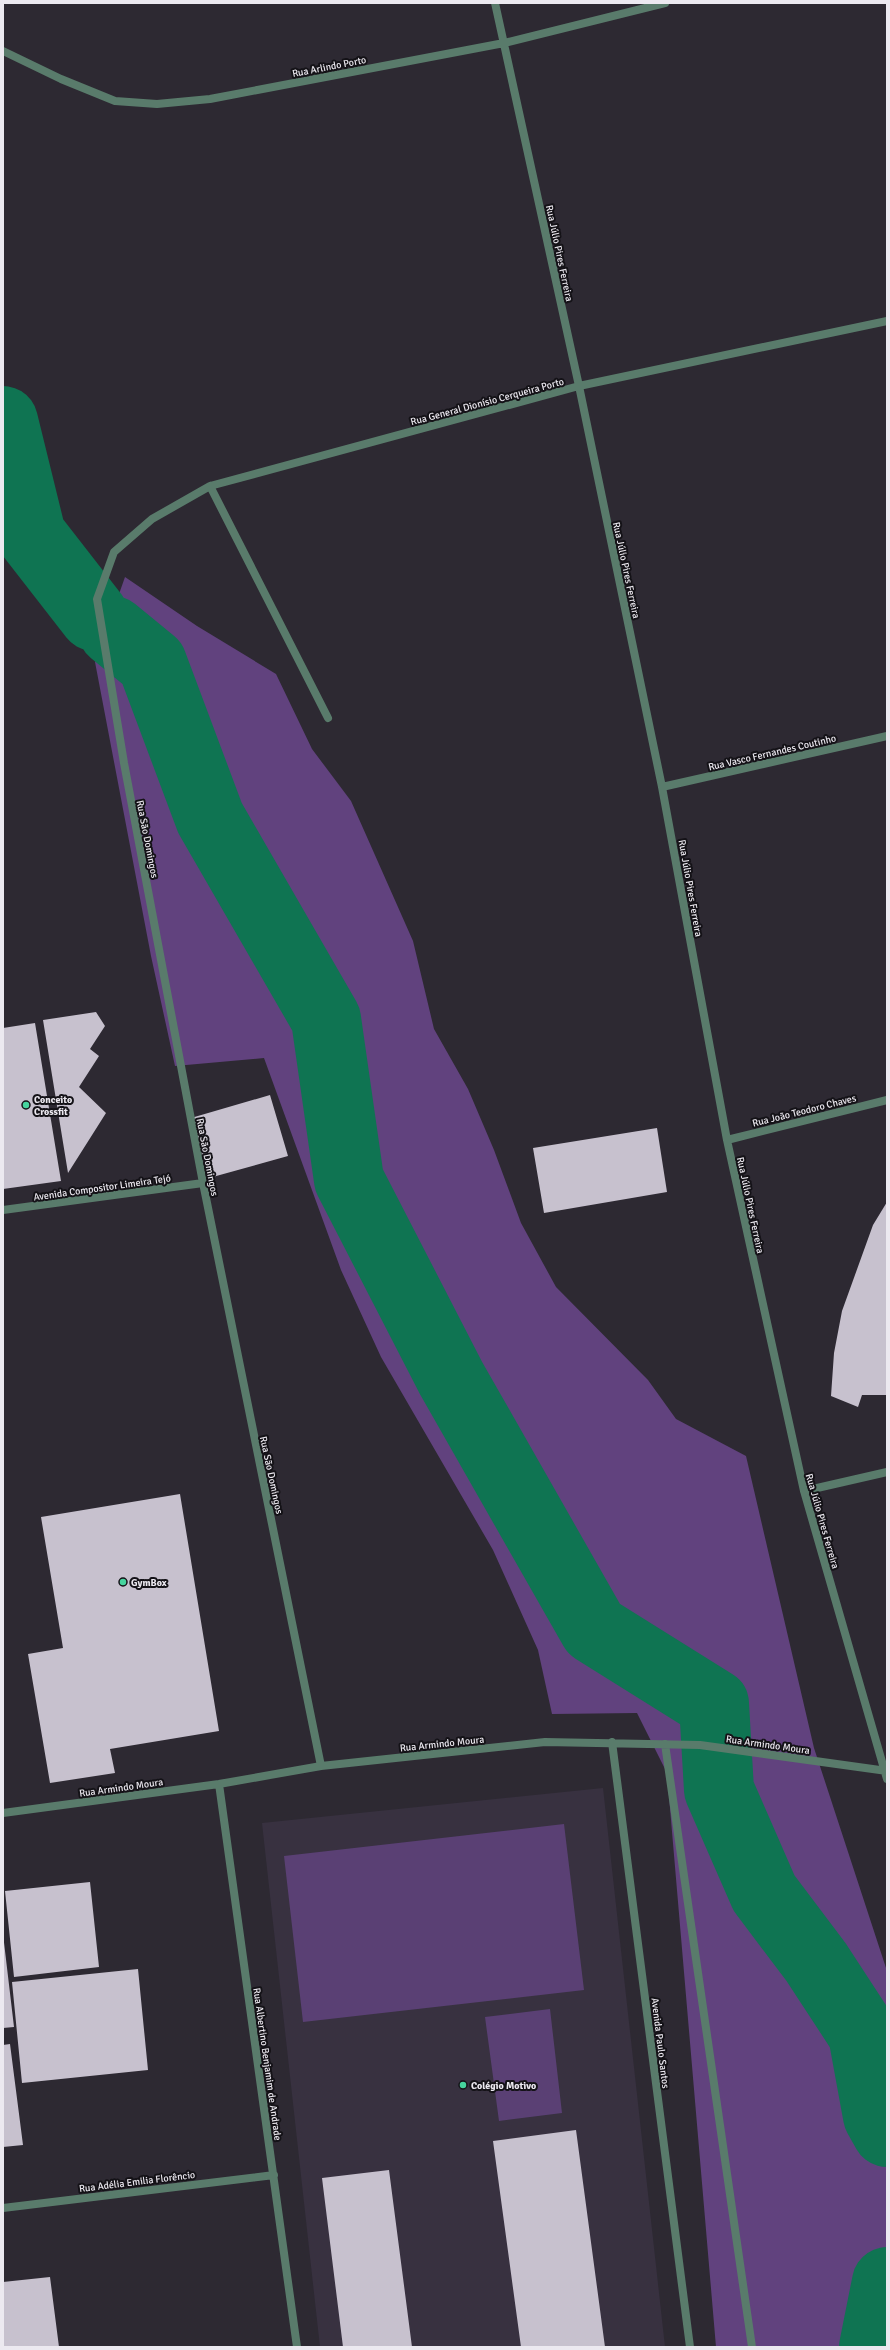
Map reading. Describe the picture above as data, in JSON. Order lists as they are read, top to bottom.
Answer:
{
  "streets": {
    "street": [
      "Rua Arlindo Porto",
      "Rua Júlio Pires Ferreira",
      "Rua General Dionísio Cerqueira Porto",
      "Rua Vasco Fernandes Coutinho",
      "Rua São Domingos",
      "Rua João Teodoro Chaves",
      "Avenida Compositor Limeira Tejó",
      "Rua Armindo Moura",
      "Avenida Paulo Santos",
      "Rua Albertino Benjamim de Andrade",
      "Rua Adélia Emilia Florêncio"
    ]
  },
  "crossings": [
    ["Rua Arlindo Porto", "Rua Júlio Pires Ferreira"],
    ["Rua Júlio Pires Ferreira", "Rua General Dionísio Cerqueira Porto"],
    ["Rua Júlio Pires Ferreira", "Rua Vasco Fernandes Coutinho"],
    ["Rua Júlio Pires Ferreira", "Rua João Teodoro Chaves"],
    ["Rua Júlio Pires Ferreira", "Rua Armindo Moura"],
    ["Rua General Dionísio Cerqueira Porto", "Rua São Domingos"],
    ["Rua São Domingos", "Avenida Compositor Limeira Tejó"],
    ["Rua São Domingos", "Rua Armindo Moura"],
    ["Rua Armindo Moura", "Avenida Paulo Santos"],
    ["Rua Armindo Moura", "Rua Albertino Benjamim de Andrade"],
    ["Rua Albertino Benjamim de Andrade", "Rua Adélia Emilia Florêncio"]
  ],
  "places": ["Conceito Crossfit", "GymBox", "Colégio Motivo"]
}
